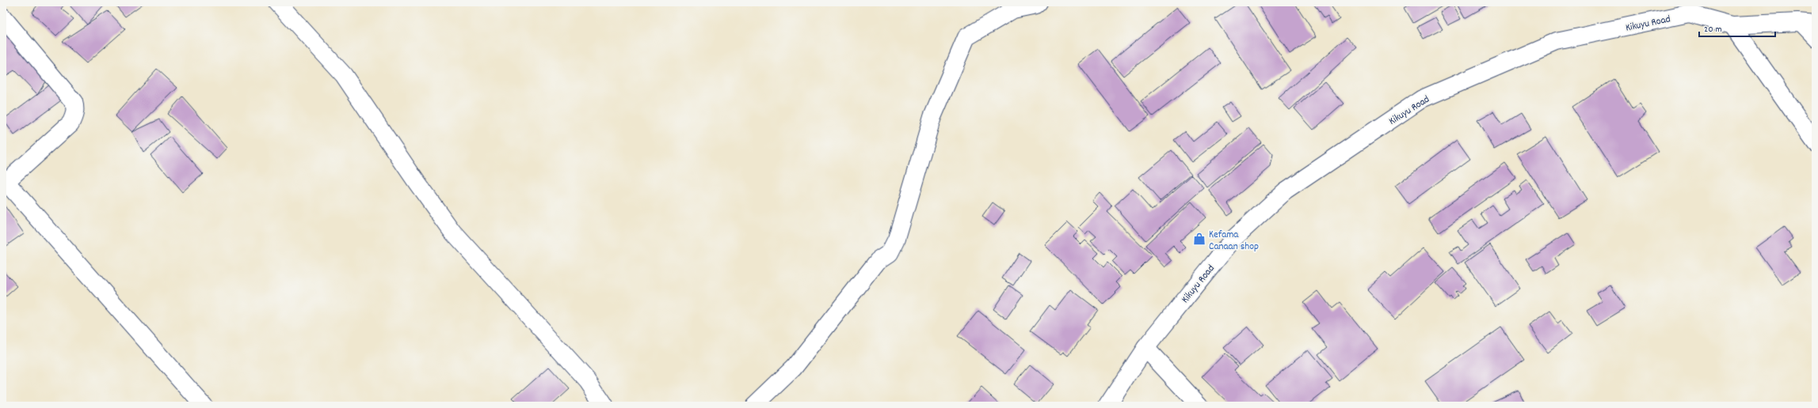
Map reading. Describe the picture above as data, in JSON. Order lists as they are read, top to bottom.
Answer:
{
  "streets": {
    "street": ["Kikuyu Road"]
  },
  "places": {
    "shop": ["Kefama Canaan shop"]
  },
  "scale_bar": "20 m"
}
